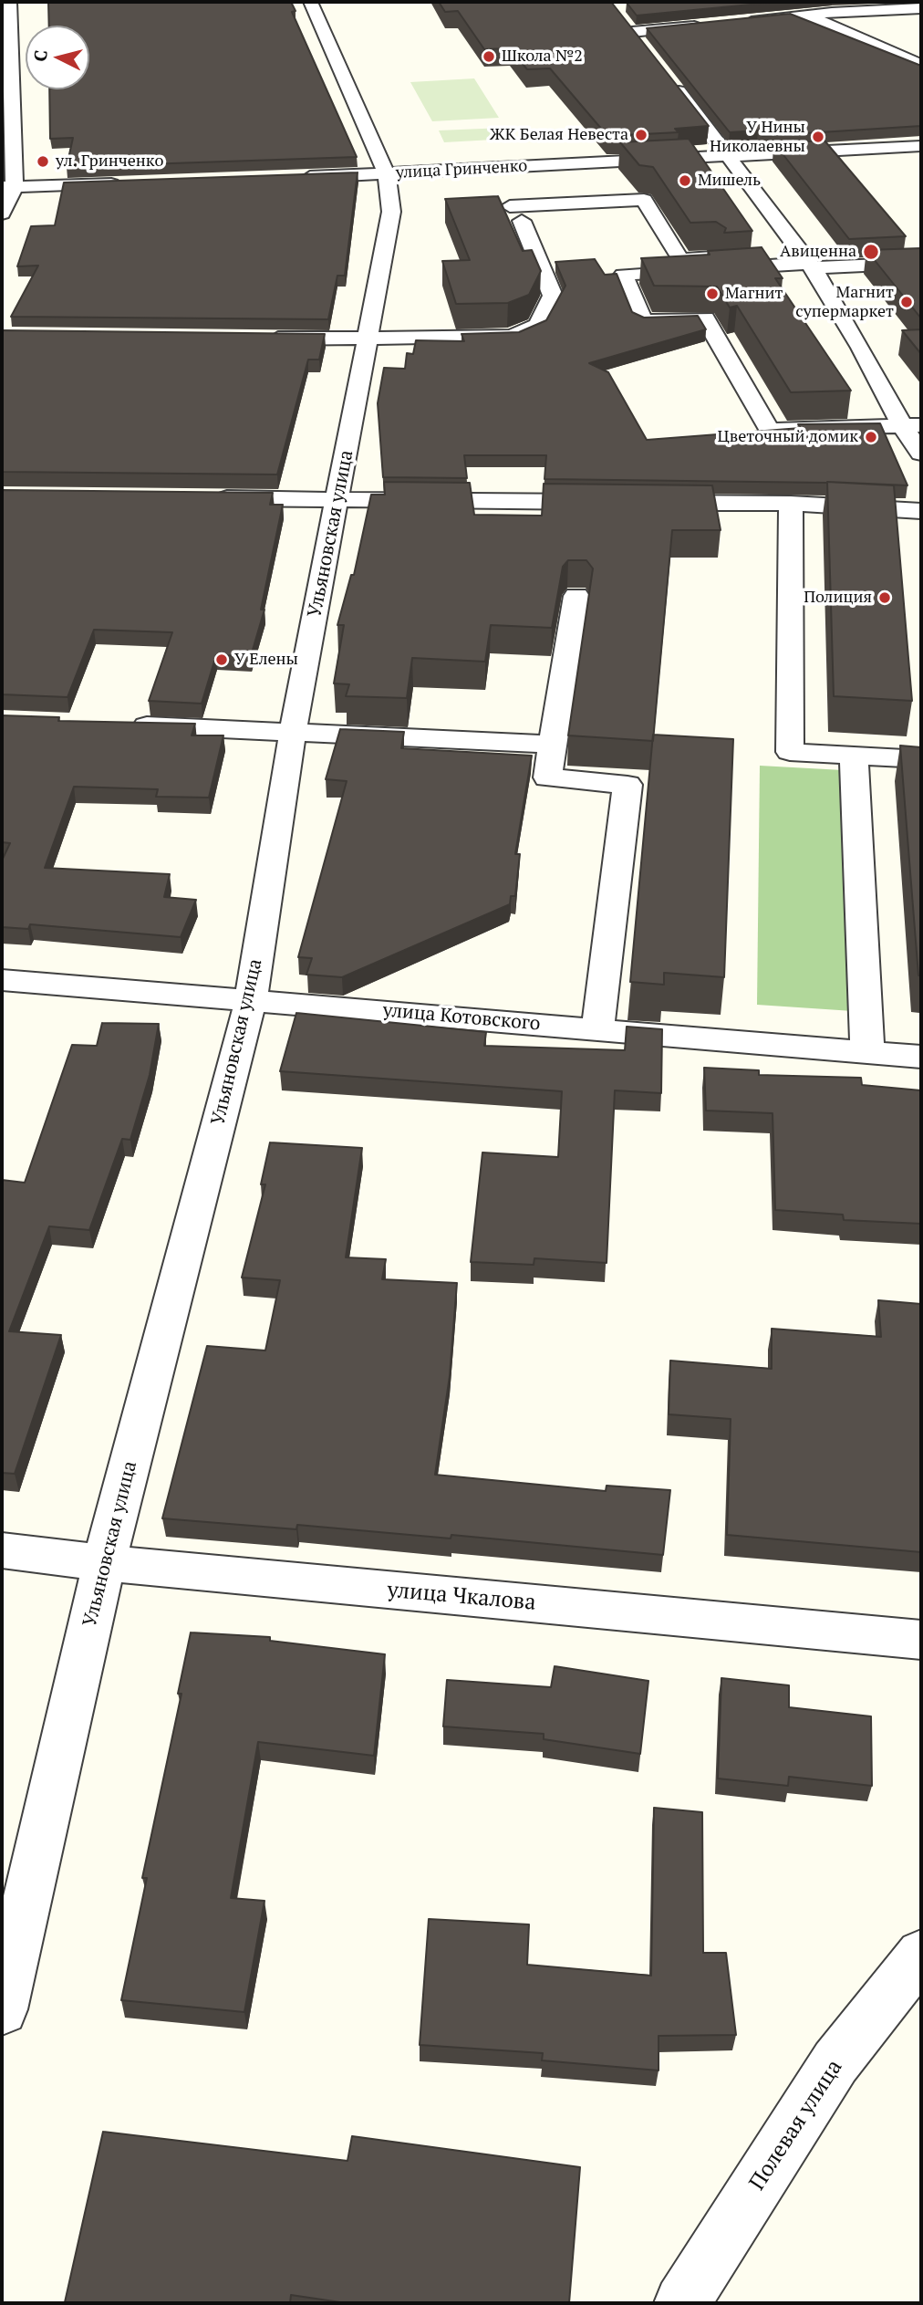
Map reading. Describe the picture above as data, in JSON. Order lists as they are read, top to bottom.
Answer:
{
  "streets": {
    "street": [
      "улица Гринченко",
      "Ульяновская улица",
      "улица Котовского",
      "улица Чкалова",
      "Полевая улица"
    ]
  },
  "crossings": [
    ["улица Гринченко", "Ульяновская улица"],
    ["Ульяновская улица", "улица Котовского"],
    ["Ульяновская улица", "улица Чкалова"]
  ],
  "places": [
    "Школа №2",
    "ЖК Белая Невеста",
    "У Нины Николаевны",
    "ул. Гринченко",
    "Мишель",
    "Авиценна",
    "Магнит",
    "Магнит супермаркет",
    "Цветочный домик",
    "Полиция",
    "У Елены"
  ],
  "north": "left"
}
